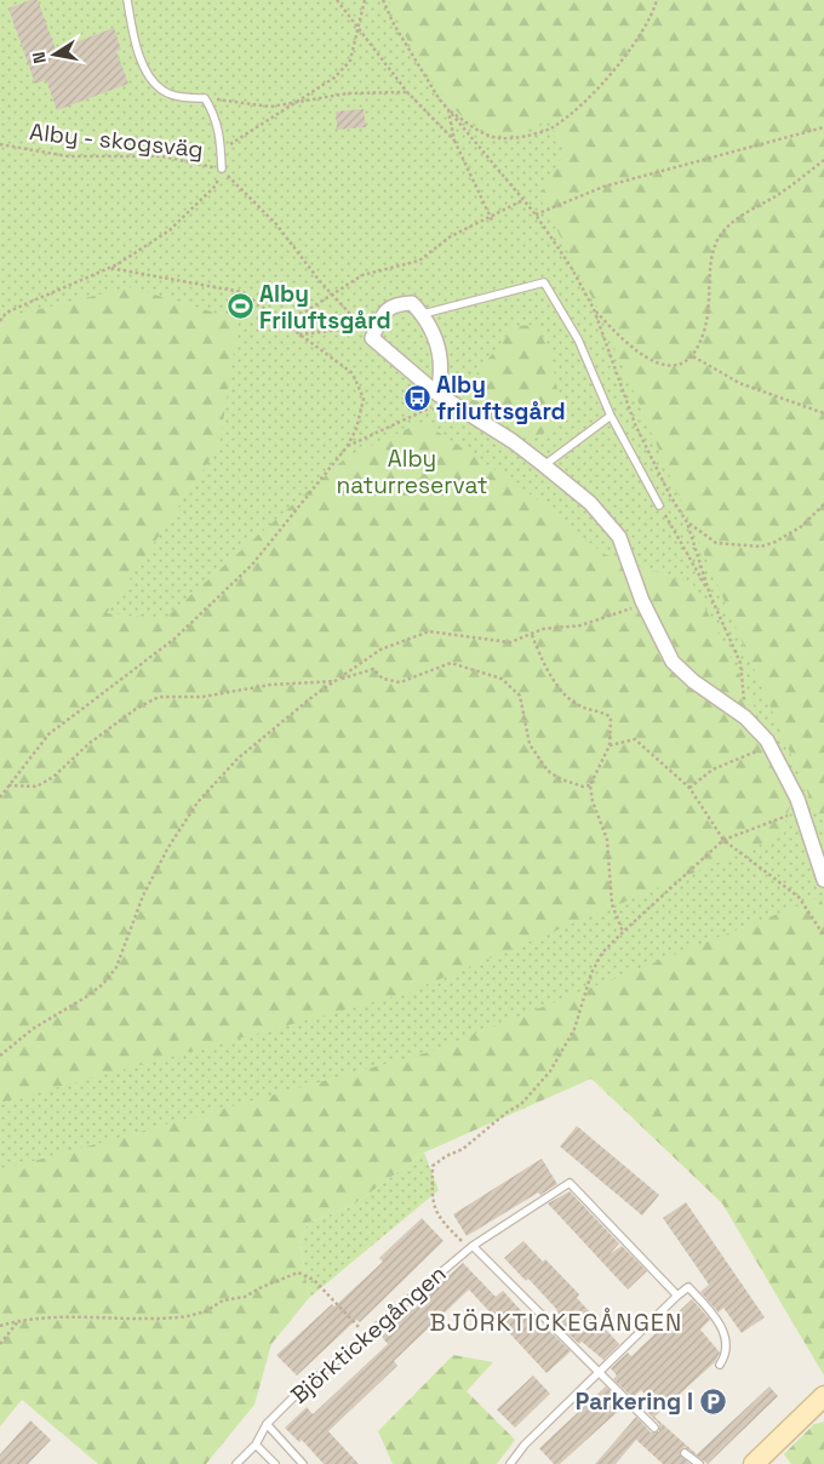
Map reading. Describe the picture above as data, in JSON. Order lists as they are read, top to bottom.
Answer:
{
  "streets": {
    "lane": ["Björktickegången"],
    "path": ["Alby - skogsväg"]
  },
  "districts": ["BJÖRKTICKEGÅNGEN"],
  "parks": ["Alby naturreservat"],
  "places": {
    "sports": ["Alby Friluftsgård"],
    "bus stop": ["Alby friluftsgård"],
    "parking": ["Parkering I"]
  },
  "north": "left"
}
